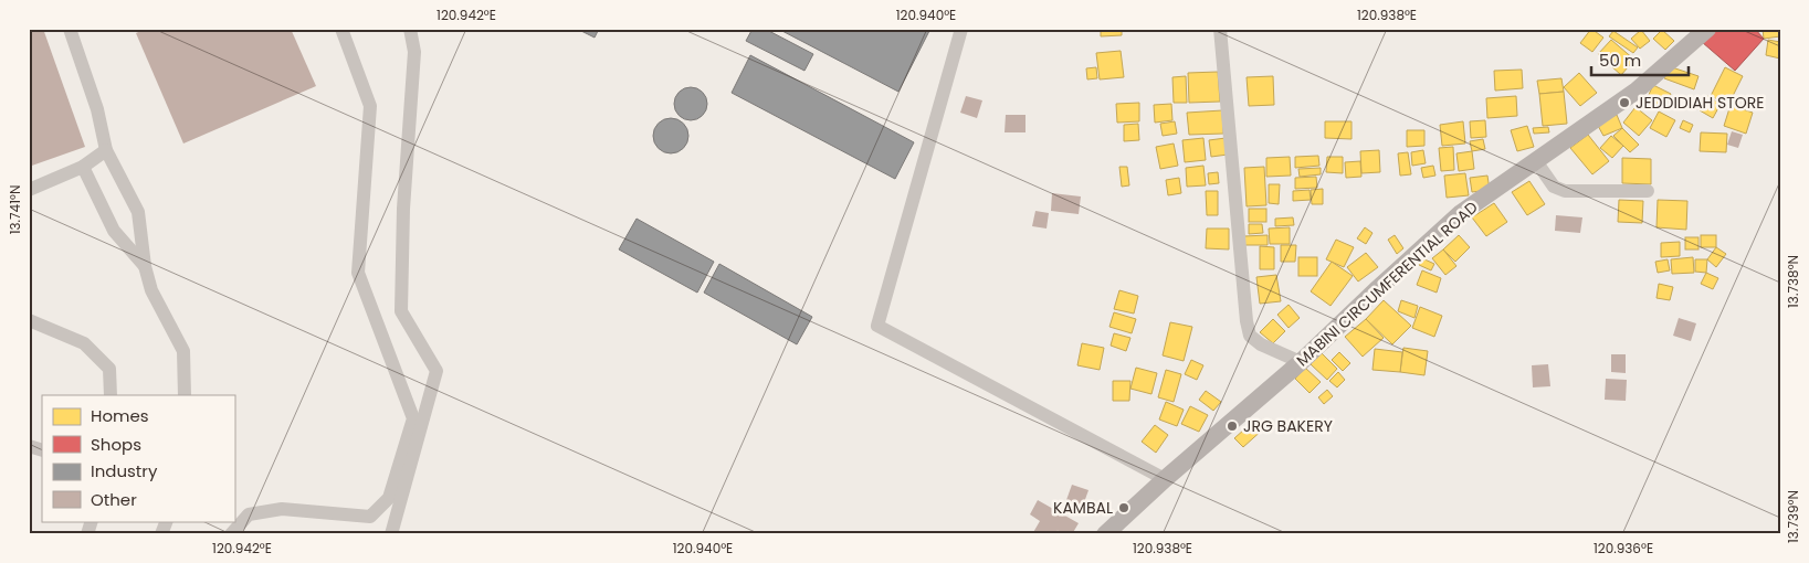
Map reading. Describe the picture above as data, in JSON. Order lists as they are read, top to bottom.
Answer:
{
  "streets": {
    "main road": ["MABINI CIRCUMFERENTIAL ROAD"]
  },
  "places": ["JEDDIDIAH STORE", "JRG BAKERY", "KAMBAL"],
  "legend": [
    "Homes",
    "Shops",
    "Industry",
    "Other"
  ],
  "scale_bar": "50 m",
  "coordinates": [
    "120.942°E",
    "120.940°E",
    "120.938°E",
    "13.741°N",
    "13.738°N",
    "13.739°N",
    "120.936°E"
  ]
}
